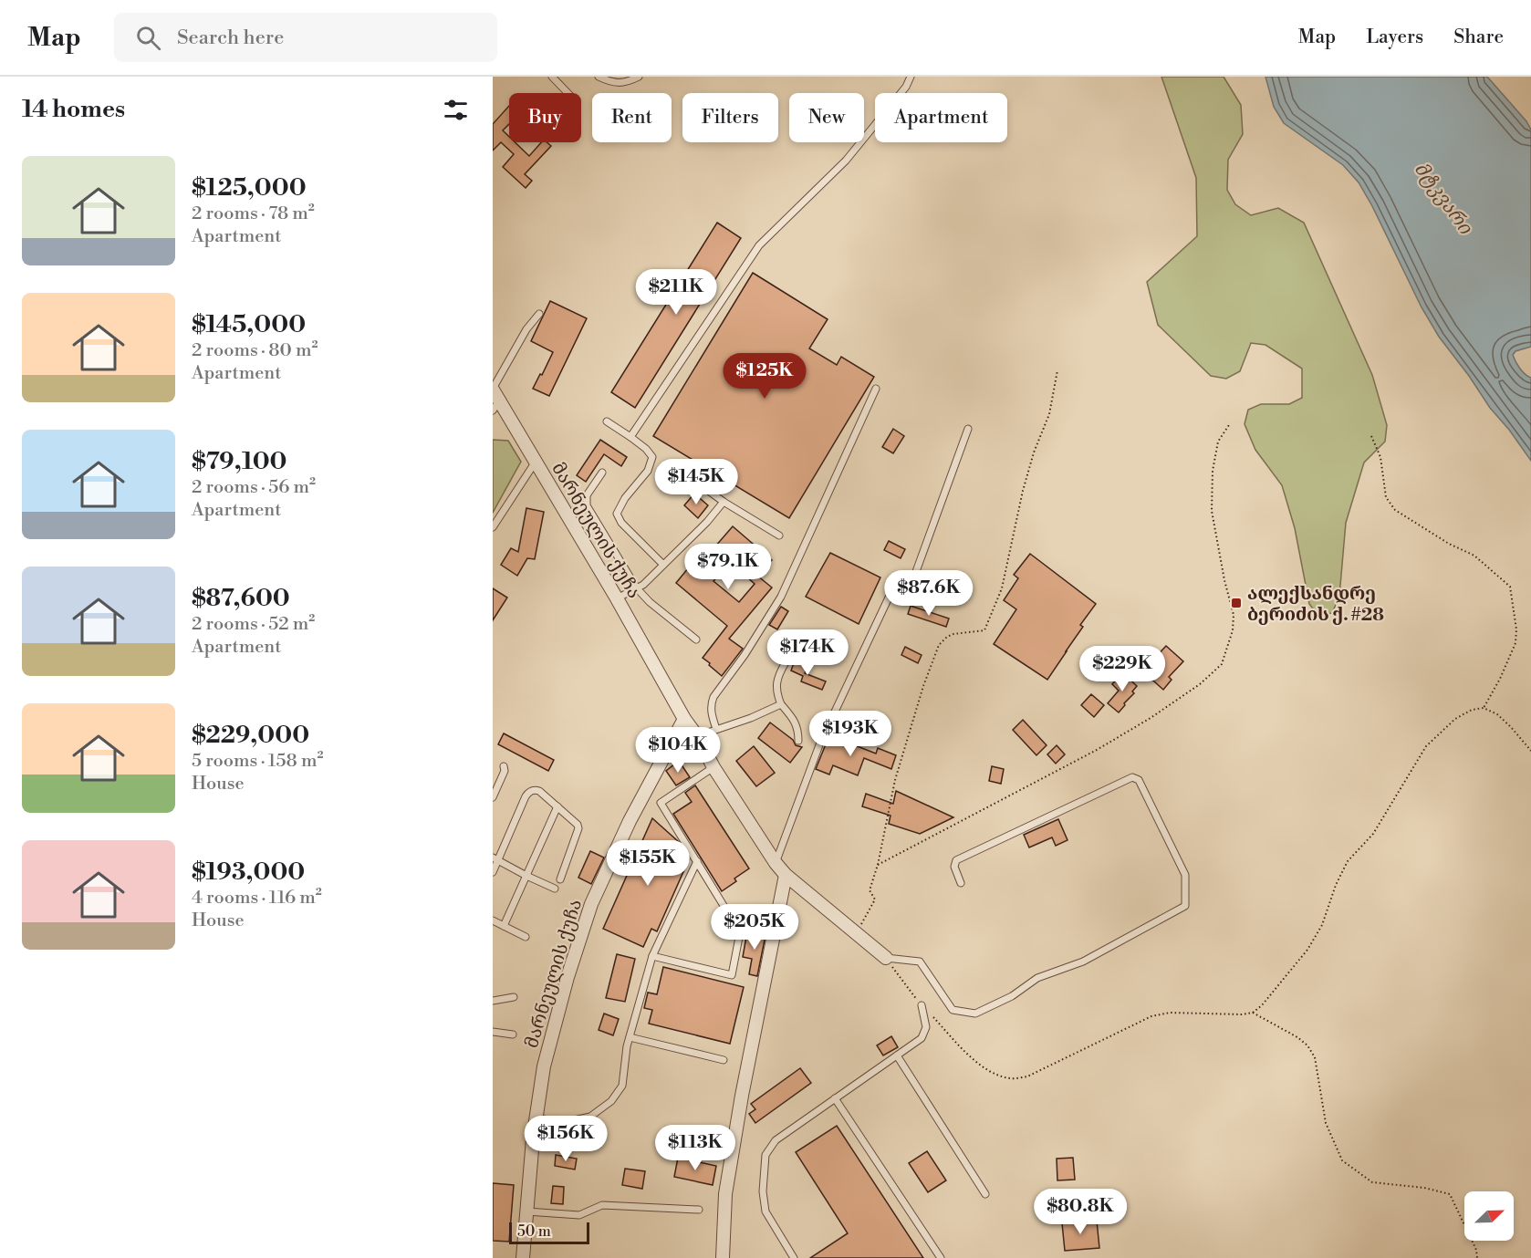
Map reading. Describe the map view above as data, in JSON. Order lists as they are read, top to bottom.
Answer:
{
  "streets": {
    "street": ["მარნეულის ქუჩა"]
  },
  "water": ["მტკვარი"],
  "places": {
    "transit": ["ალექსანდრე ბერიძის ქ. #28"]
  },
  "scale_bar": "50 m",
  "north": "top right",
  "page": {
    "header": "Map",
    "search": "Search here",
    "nav": ["Map", "Layers", "Share"],
    "heading": "14 homes",
    "chip": [
      "Buy",
      "Rent",
      "Filters",
      "New",
      "Apartment"
    ],
    "list": [
      {
        "name": "$125,000",
        "note": "2 rooms · 78 m² · Apartment"
      },
      {
        "name": "$145,000",
        "note": "2 rooms · 80 m² · Apartment"
      },
      {
        "name": "$79,100",
        "note": "2 rooms · 56 m² · Apartment"
      },
      {
        "name": "$87,600",
        "note": "2 rooms · 52 m² · Apartment"
      },
      {
        "name": "$229,000",
        "note": "5 rooms · 158 m² · House"
      },
      {
        "name": "$193,000",
        "note": "4 rooms · 116 m² · House"
      }
    ],
    "price": [
      "$211K",
      "$125K",
      "$145K",
      "$79.1K",
      "$87.6K",
      "$174K",
      "$229K",
      "$193K",
      "$104K",
      "$155K",
      "$205K",
      "$156K",
      "$113K",
      "$80.8K"
    ],
    "scale": "50 m"
  }
}
